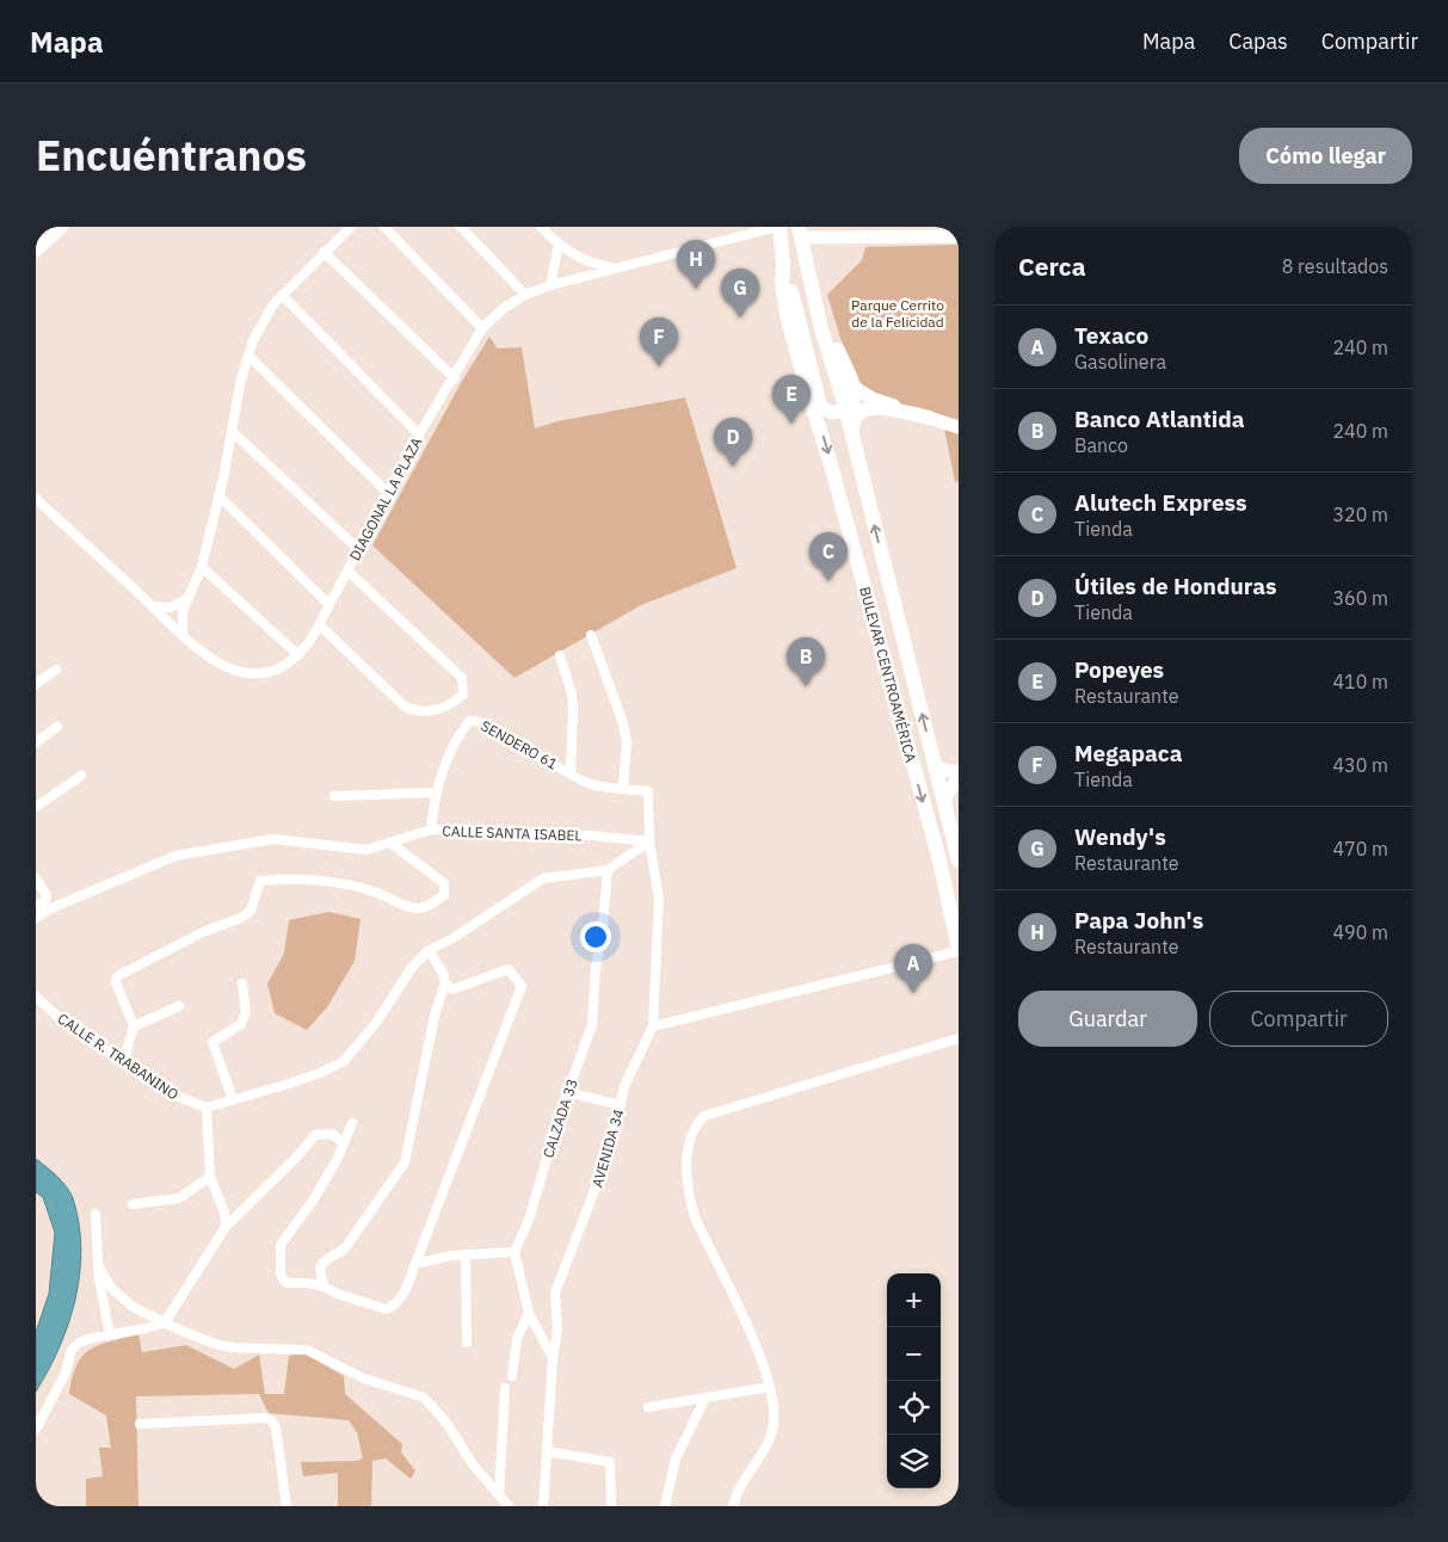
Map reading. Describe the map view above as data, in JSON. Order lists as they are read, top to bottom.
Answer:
{
  "streets": {
    "main road": ["BULEVAR CENTROAMÉRICA"],
    "street": [
      "DIAGONAL LA PLAZA",
      "SENDERO 61",
      "CALLE SANTA ISABEL",
      "CALLE R. TRABANINO",
      "CALZADA 33",
      "AVENIDA 34"
    ]
  },
  "crossings": [
    ["DIAGONAL LA PLAZA", "BULEVAR CENTROAMÉRICA"],
    ["SENDERO 61", "CALLE SANTA ISABEL"],
    ["SENDERO 61", "AVENIDA 34"],
    ["CALLE SANTA ISABEL", "AVENIDA 34"]
  ],
  "parks": ["Parque Cerrito de la Felicidad"],
  "page": {
    "header": "Mapa",
    "nav": ["Mapa", "Capas", "Compartir"],
    "title": "Encuéntranos",
    "buttons": [
      "Cómo llegar",
      ["Guardar", "Compartir"]
    ],
    "heading": ["Cerca", "8 resultados"],
    "pins": [
      "H",
      "G",
      "F",
      "E",
      "D",
      "C",
      "B",
      "A"
    ],
    "list": [
      {
        "mark": "A",
        "name": "Texaco",
        "note": "Gasolinera",
        "value": "240 m"
      },
      {
        "mark": "B",
        "name": "Banco Atlantida",
        "note": "Banco",
        "value": "240 m"
      },
      {
        "mark": "C",
        "name": "Alutech Express",
        "note": "Tienda",
        "value": "320 m"
      },
      {
        "mark": "D",
        "name": "Útiles de Honduras",
        "note": "Tienda",
        "value": "360 m"
      },
      {
        "mark": "E",
        "name": "Popeyes",
        "note": "Restaurante",
        "value": "410 m"
      },
      {
        "mark": "F",
        "name": "Megapaca",
        "note": "Tienda",
        "value": "430 m"
      },
      {
        "mark": "G",
        "name": "Wendy's",
        "note": "Restaurante",
        "value": "470 m"
      },
      {
        "mark": "H",
        "name": "Papa John's",
        "note": "Restaurante",
        "value": "490 m"
      }
    ],
    "map_buttons": ["+", "−"]
  }
}
